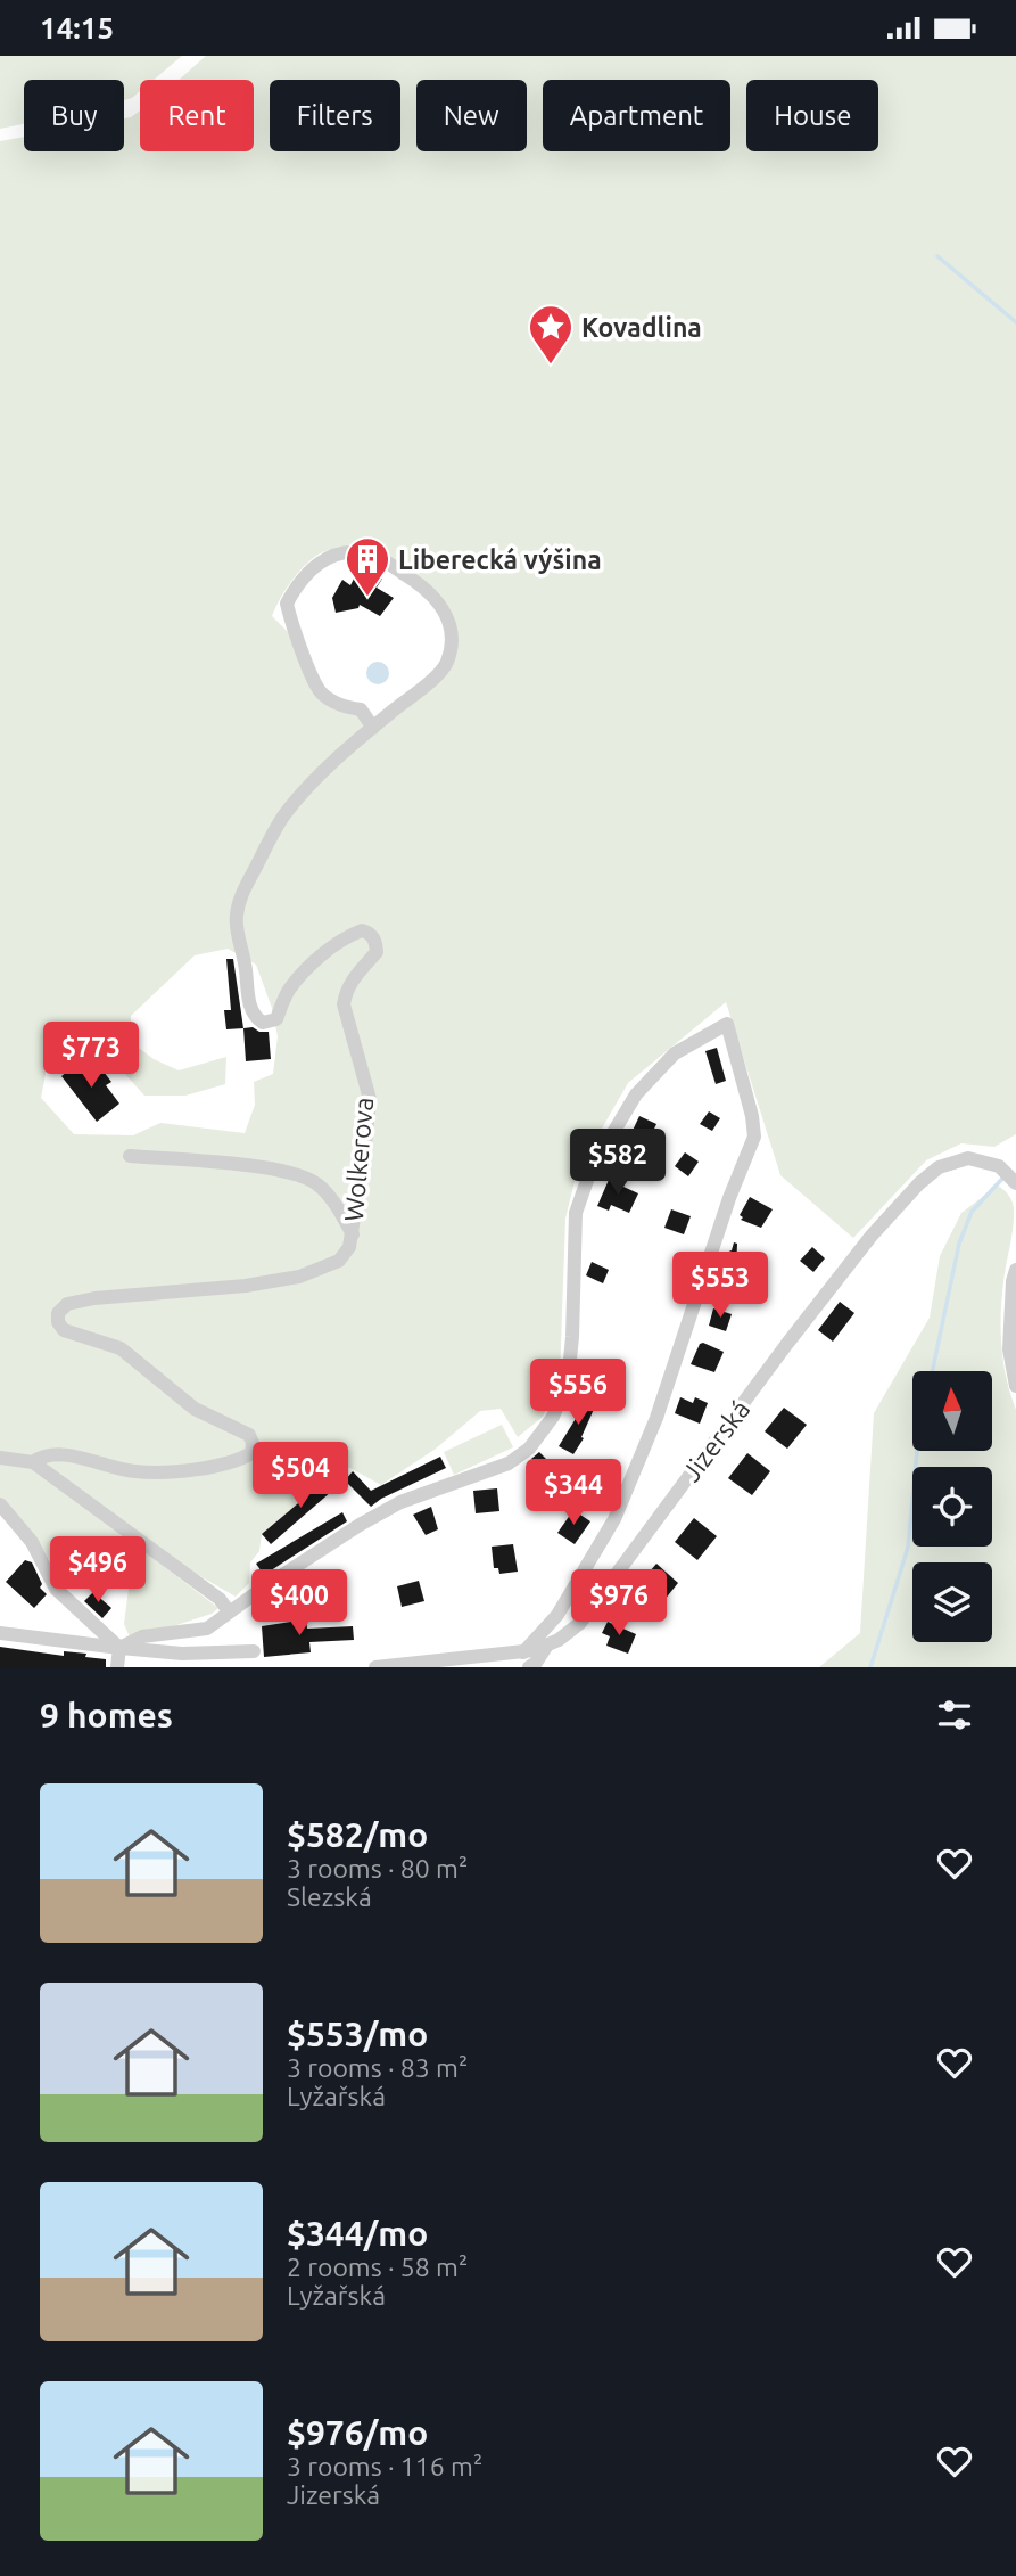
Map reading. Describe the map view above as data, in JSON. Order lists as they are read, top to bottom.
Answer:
{
  "streets": {
    "street": ["Wolkerova", "Jizerská"]
  },
  "places": {
    "place": ["Kovadlina"],
    "building": ["Liberecká výšina"]
  },
  "north": "top",
  "page": {
    "status": "14:15",
    "chip": [
      "Buy",
      "Rent",
      "Filters",
      "New",
      "Apartment",
      "House"
    ],
    "price": [
      "$773",
      "$582",
      "$553",
      "$556",
      "$504",
      "$344",
      "$496",
      "$400",
      "$976"
    ],
    "heading": "9 homes",
    "list": [
      {
        "name": "$582/mo",
        "note": "3 rooms · 80 m² · Slezská"
      },
      {
        "name": "$553/mo",
        "note": "3 rooms · 83 m² · Lyžařská"
      },
      {
        "name": "$344/mo",
        "note": "2 rooms · 58 m² · Lyžařská"
      },
      {
        "name": "$976/mo",
        "note": "3 rooms · 116 m² · Jizerská"
      }
    ]
  }
}
